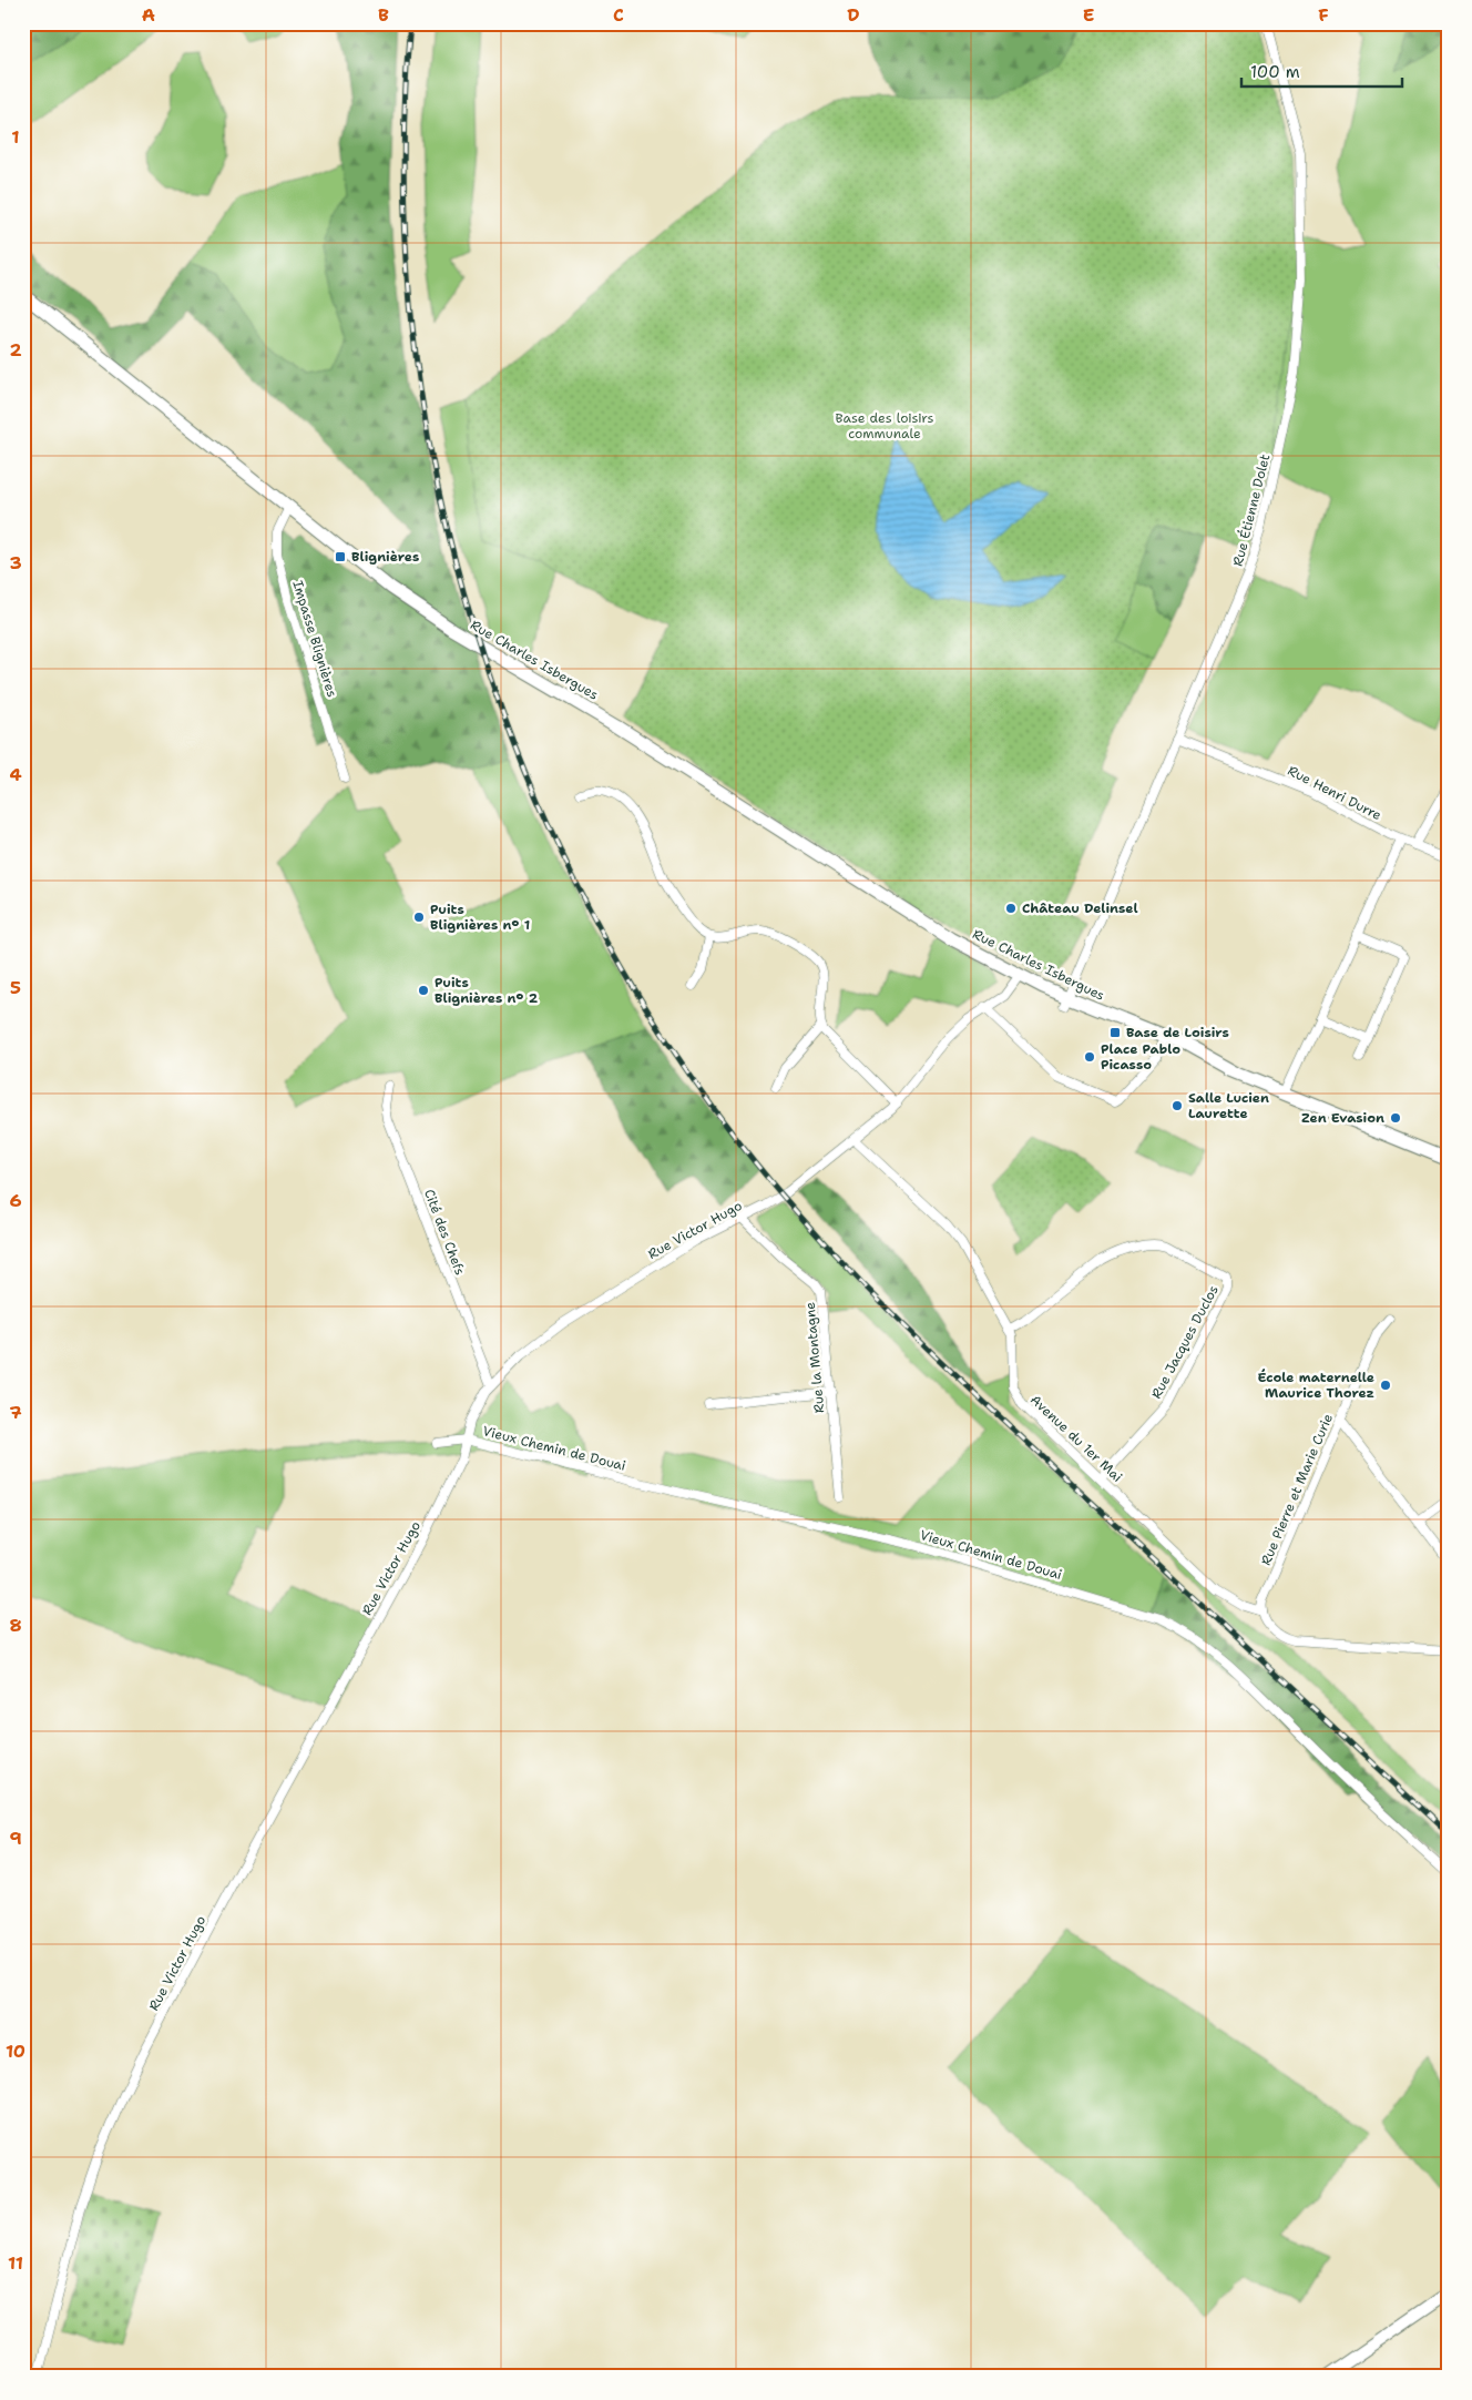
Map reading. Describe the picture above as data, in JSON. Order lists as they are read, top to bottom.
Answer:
{
  "streets": {
    "main road": ["Rue Charles Isbergues"],
    "street": [
      "Rue Étienne Dolet",
      "Impasse Blignières",
      "Rue Henri Durre",
      "Rue Victor Hugo",
      "Cité des Chefs",
      "Rue Jacques Duclos",
      "Rue la Montagne",
      "Avenue du 1er Mai",
      "Vieux Chemin de Douai",
      "Rue Pierre et Marie Curie"
    ]
  },
  "crossings": [
    ["Rue Étienne Dolet", "Rue Charles Isbergues"],
    ["Rue Étienne Dolet", "Rue Henri Durre"],
    ["Impasse Blignières", "Rue Charles Isbergues"],
    ["Rue Charles Isbergues", "Rue Victor Hugo"],
    ["Rue Victor Hugo", "Cité des Chefs"],
    ["Rue Victor Hugo", "Rue la Montagne"],
    ["Rue Victor Hugo", "Avenue du 1er Mai"],
    ["Rue Victor Hugo", "Vieux Chemin de Douai"],
    ["Rue Jacques Duclos", "Avenue du 1er Mai"],
    ["Avenue du 1er Mai", "Rue Pierre et Marie Curie"]
  ],
  "parks": ["Base des loisirs communale"],
  "places": {
    "transit": ["Blignières", "Base de Loisirs"],
    "other": [
      "Château Delinsel",
      "Puits Blignières n° 1",
      "Puits Blignières n° 2",
      "Place Pablo Picasso",
      "Salle Lucien Laurette",
      "Zen Evasion",
      "École maternelle Maurice Thorez"
    ]
  },
  "scale_bar": "100 m",
  "grid": {
    "columns": [
      "A",
      "B",
      "C",
      "D",
      "E",
      "F"
    ],
    "rows": [
      "1",
      "2",
      "3",
      "4",
      "5",
      "6",
      "7",
      "8",
      "9",
      "10",
      "11"
    ]
  }
}
